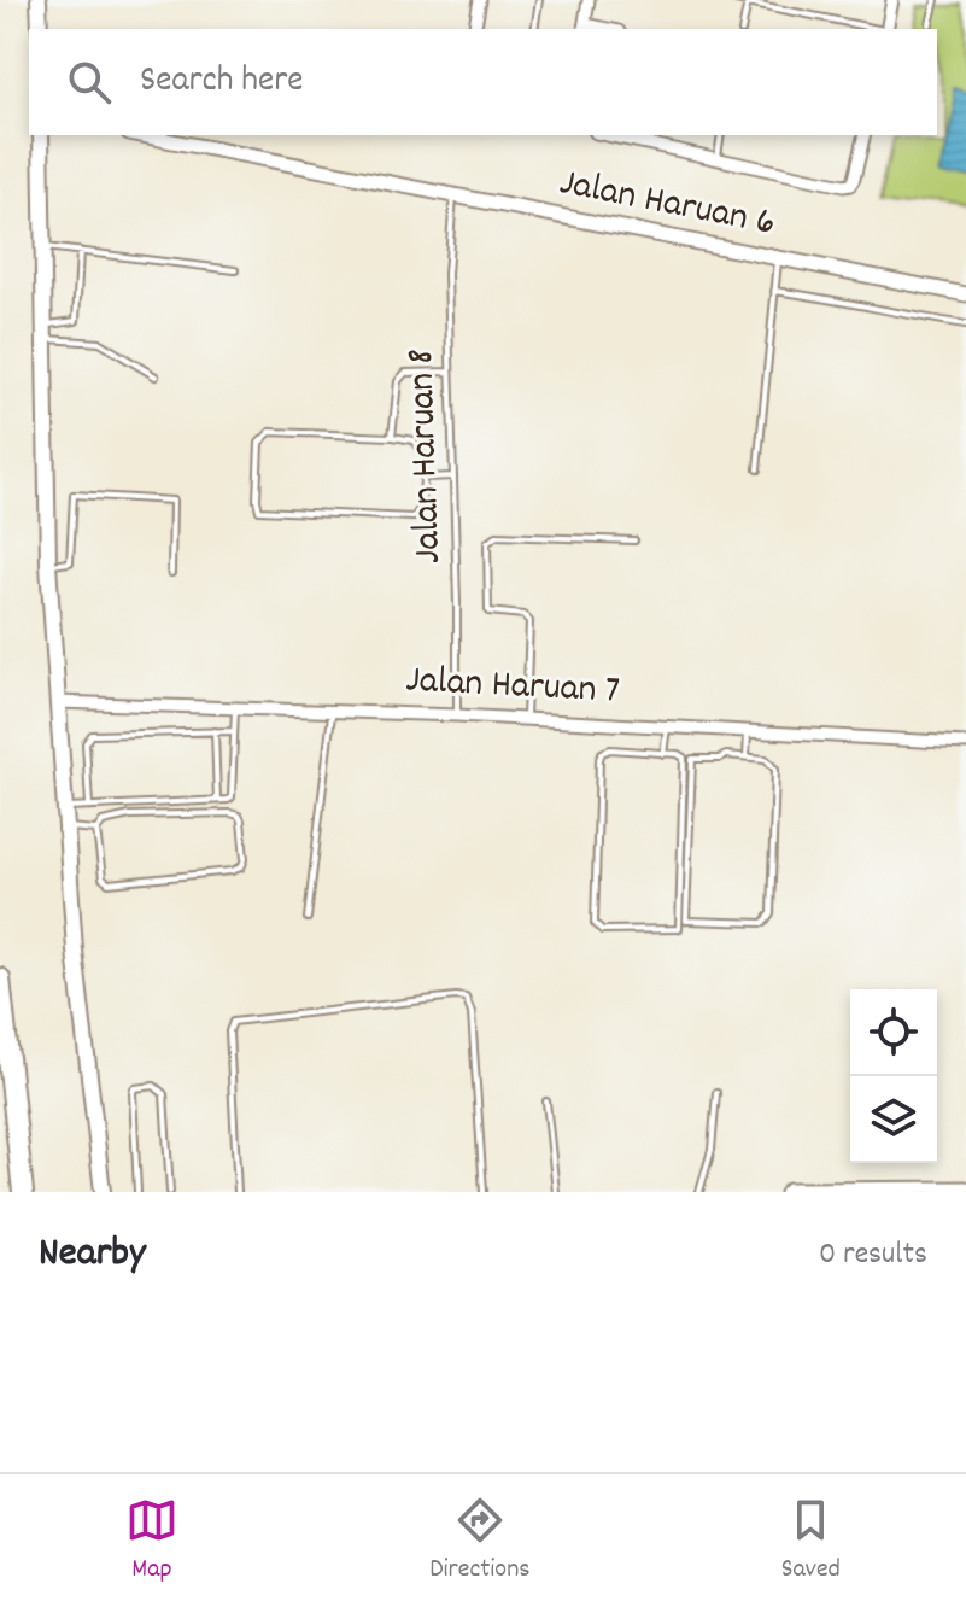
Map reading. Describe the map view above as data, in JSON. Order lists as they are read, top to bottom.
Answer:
{
  "streets": {
    "street": ["Jalan Haruan 6", "Jalan Haruan 7"],
    "lane": ["Jalan Haruan 8"]
  },
  "crossings": [
    ["Jalan Haruan 6", "Jalan Haruan 8"],
    ["Jalan Haruan 8", "Jalan Haruan 7"]
  ],
  "page": {
    "search": "Search here",
    "heading": ["Nearby", "0 results"],
    "nav": ["Map", "Directions", "Saved"]
  }
}
